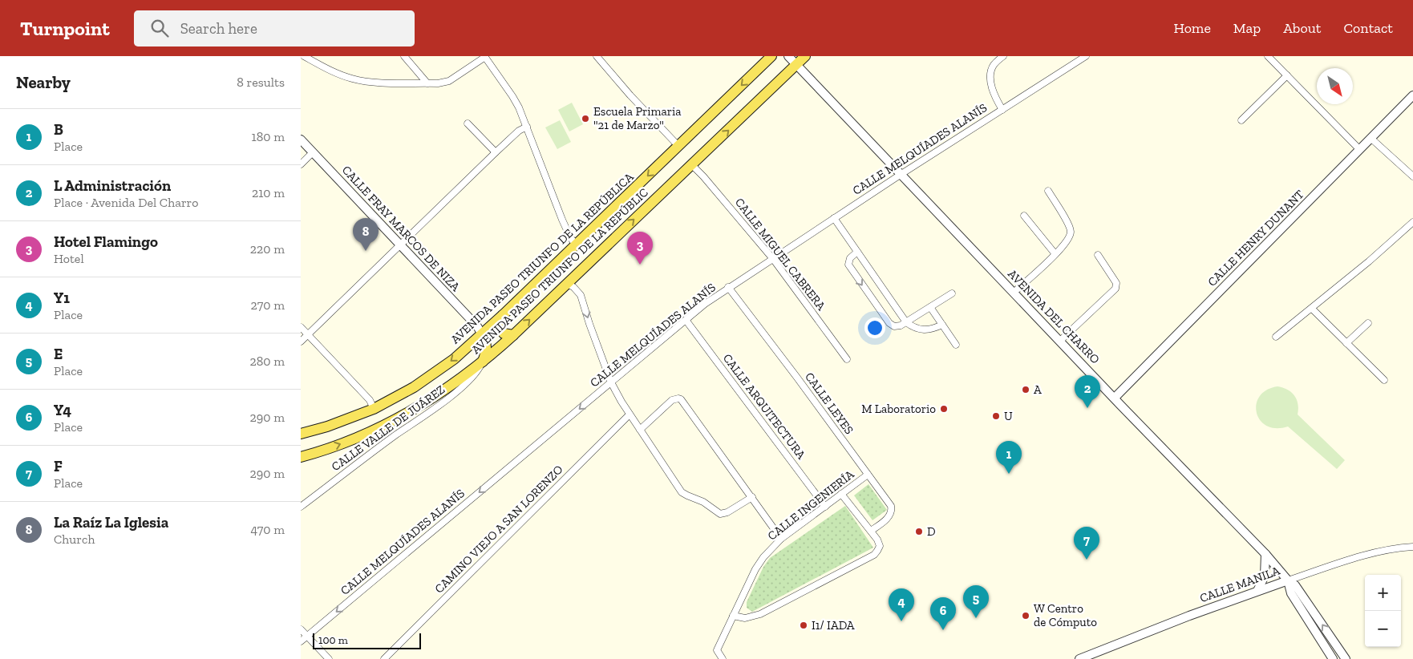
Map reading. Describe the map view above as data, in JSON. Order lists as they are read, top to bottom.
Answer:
{
  "streets": {
    "main road": ["AVENIDA PASEO TRIUNFO DE LA REPÚBLICA", "AVENIDA PASEO TRIUNFO DE LA REPÚBLIC"],
    "street": [
      "CALLE MELQUÍADES ALANÍS",
      "CALLE FRAY MARCOS DE NIZA",
      "CALLE HENRY DUNANT",
      "CALLE MIGUEL CABRERA",
      "AVENIDA DEL CHARRO",
      "CALLE LEYES",
      "CALLE ARQUITECTURA",
      "CALLE VALLE DE JUÁREZ",
      "CALLE INGENIERÍA",
      "CAMINO VIEJO A SAN LORENZO",
      "CALLE MANILA"
    ]
  },
  "crossings": [
    ["CALLE MELQUÍADES ALANÍS", "CALLE MIGUEL CABRERA"],
    ["CALLE MELQUÍADES ALANÍS", "AVENIDA DEL CHARRO"],
    ["CALLE MELQUÍADES ALANÍS", "CALLE LEYES"],
    ["CALLE MELQUÍADES ALANÍS", "CALLE ARQUITECTURA"],
    ["CALLE FRAY MARCOS DE NIZA", "AVENIDA PASEO TRIUNFO DE LA REPÚBLICA"],
    ["CALLE HENRY DUNANT", "AVENIDA DEL CHARRO"],
    ["CALLE MIGUEL CABRERA", "AVENIDA PASEO TRIUNFO DE LA REPÚBLIC"],
    ["AVENIDA PASEO TRIUNFO DE LA REPÚBLIC", "AVENIDA DEL CHARRO"],
    ["AVENIDA PASEO TRIUNFO DE LA REPÚBLIC", "CALLE VALLE DE JUÁREZ"],
    ["AVENIDA DEL CHARRO", "CALLE MANILA"],
    ["CALLE LEYES", "CALLE INGENIERÍA"],
    ["CALLE ARQUITECTURA", "CALLE INGENIERÍA"]
  ],
  "one_way": ["CALLE MELQUÍADES ALANÍS", "AVENIDA PASEO TRIUNFO DE LA REPÚBLICA", "AVENIDA PASEO TRIUNFO DE LA REPÚBLIC"],
  "places": [
    "Escuela Primaria \"21 de Marzo\"",
    "A",
    "M Laboratorio",
    "U",
    "D",
    "W Centro de Cómputo",
    "I1/ IADA"
  ],
  "scale_bar": "100 m",
  "north": "bottom right",
  "page": {
    "header": "Turnpoint",
    "search": "Search here",
    "nav": [
      "Home",
      "Map",
      "About",
      "Contact"
    ],
    "heading": ["Nearby", "8 results"],
    "list": [
      {
        "mark": "1",
        "name": "B",
        "note": "Place",
        "value": "180 m"
      },
      {
        "mark": "2",
        "name": "L Administración",
        "note": "Place · Avenida Del Charro",
        "value": "210 m"
      },
      {
        "mark": "3",
        "name": "Hotel Flamingo",
        "note": "Hotel",
        "value": "220 m"
      },
      {
        "mark": "4",
        "name": "Y1",
        "note": "Place",
        "value": "270 m"
      },
      {
        "mark": "5",
        "name": "E",
        "note": "Place",
        "value": "280 m"
      },
      {
        "mark": "6",
        "name": "Y4",
        "note": "Place",
        "value": "290 m"
      },
      {
        "mark": "7",
        "name": "F",
        "note": "Place",
        "value": "290 m"
      },
      {
        "mark": "8",
        "name": "La Raíz La Iglesia",
        "note": "Church",
        "value": "470 m"
      }
    ],
    "pins": [
      "8",
      "3",
      "2",
      "1",
      "7",
      "5",
      "4",
      "6"
    ],
    "map_buttons": ["+", "−"],
    "scale": "100 m"
  }
}
